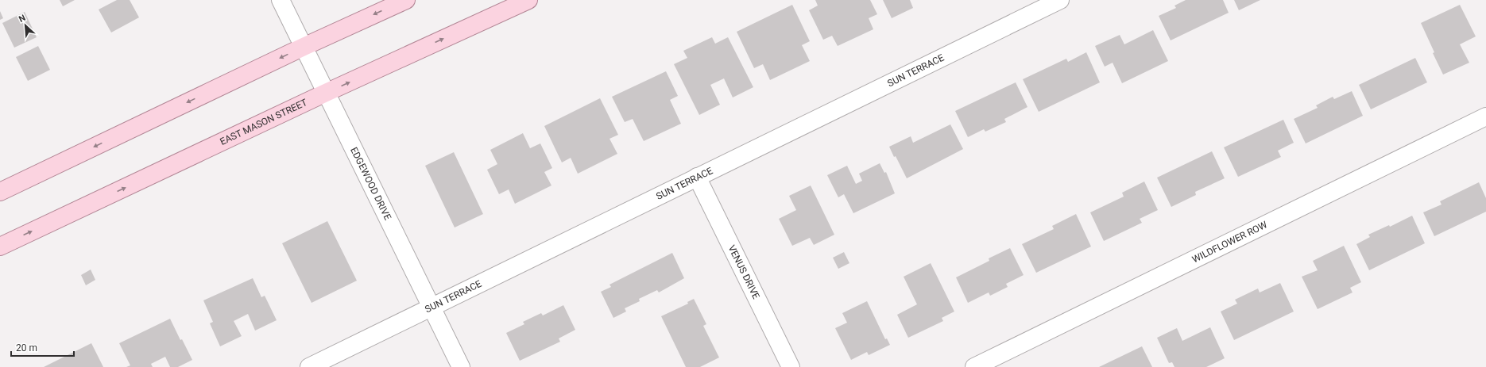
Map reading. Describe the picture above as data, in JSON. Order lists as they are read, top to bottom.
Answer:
{
  "streets": {
    "main road": ["EAST MASON STREET"],
    "street": [
      "SUN TERRACE",
      "EDGEWOOD DRIVE",
      "WILDFLOWER ROW",
      "VENUS DRIVE"
    ]
  },
  "crossings": [
    ["SUN TERRACE", "EDGEWOOD DRIVE"],
    ["SUN TERRACE", "VENUS DRIVE"],
    ["EAST MASON STREET", "EDGEWOOD DRIVE"]
  ],
  "scale_bar": "20 m",
  "north": "top left"
}
